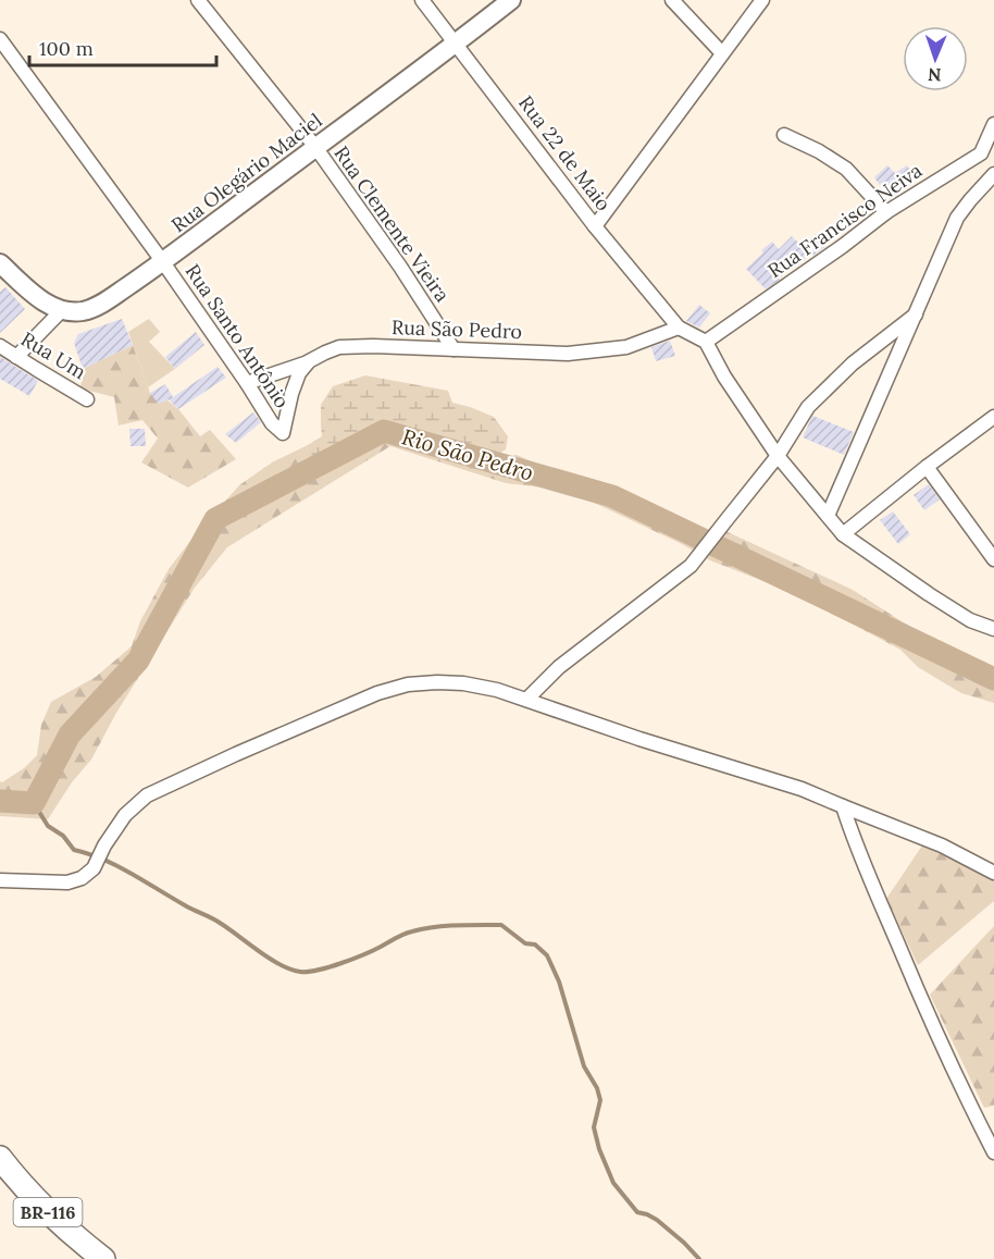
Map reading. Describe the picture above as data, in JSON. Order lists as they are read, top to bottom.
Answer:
{
  "streets": {
    "highway": ["BR-116"],
    "street": [
      "Rua 22 de Maio",
      "Rua Olegário Maciel",
      "Rua Francisco Neiva",
      "Rua Clemente Vieira",
      "Rua São Pedro",
      "Rua Santo Antônio",
      "Rua Um"
    ]
  },
  "crossings": [
    ["Rua 22 de Maio", "Rua Olegário Maciel"],
    ["Rua 22 de Maio", "Rua São Pedro"],
    ["Rua Olegário Maciel", "Rua Clemente Vieira"],
    ["Rua Olegário Maciel", "Rua Santo Antônio"],
    ["Rua Clemente Vieira", "Rua São Pedro"],
    ["Rua São Pedro", "Rua Santo Antônio"]
  ],
  "water": ["Rio São Pedro"],
  "scale_bar": "100 m",
  "north": "bottom"
}
